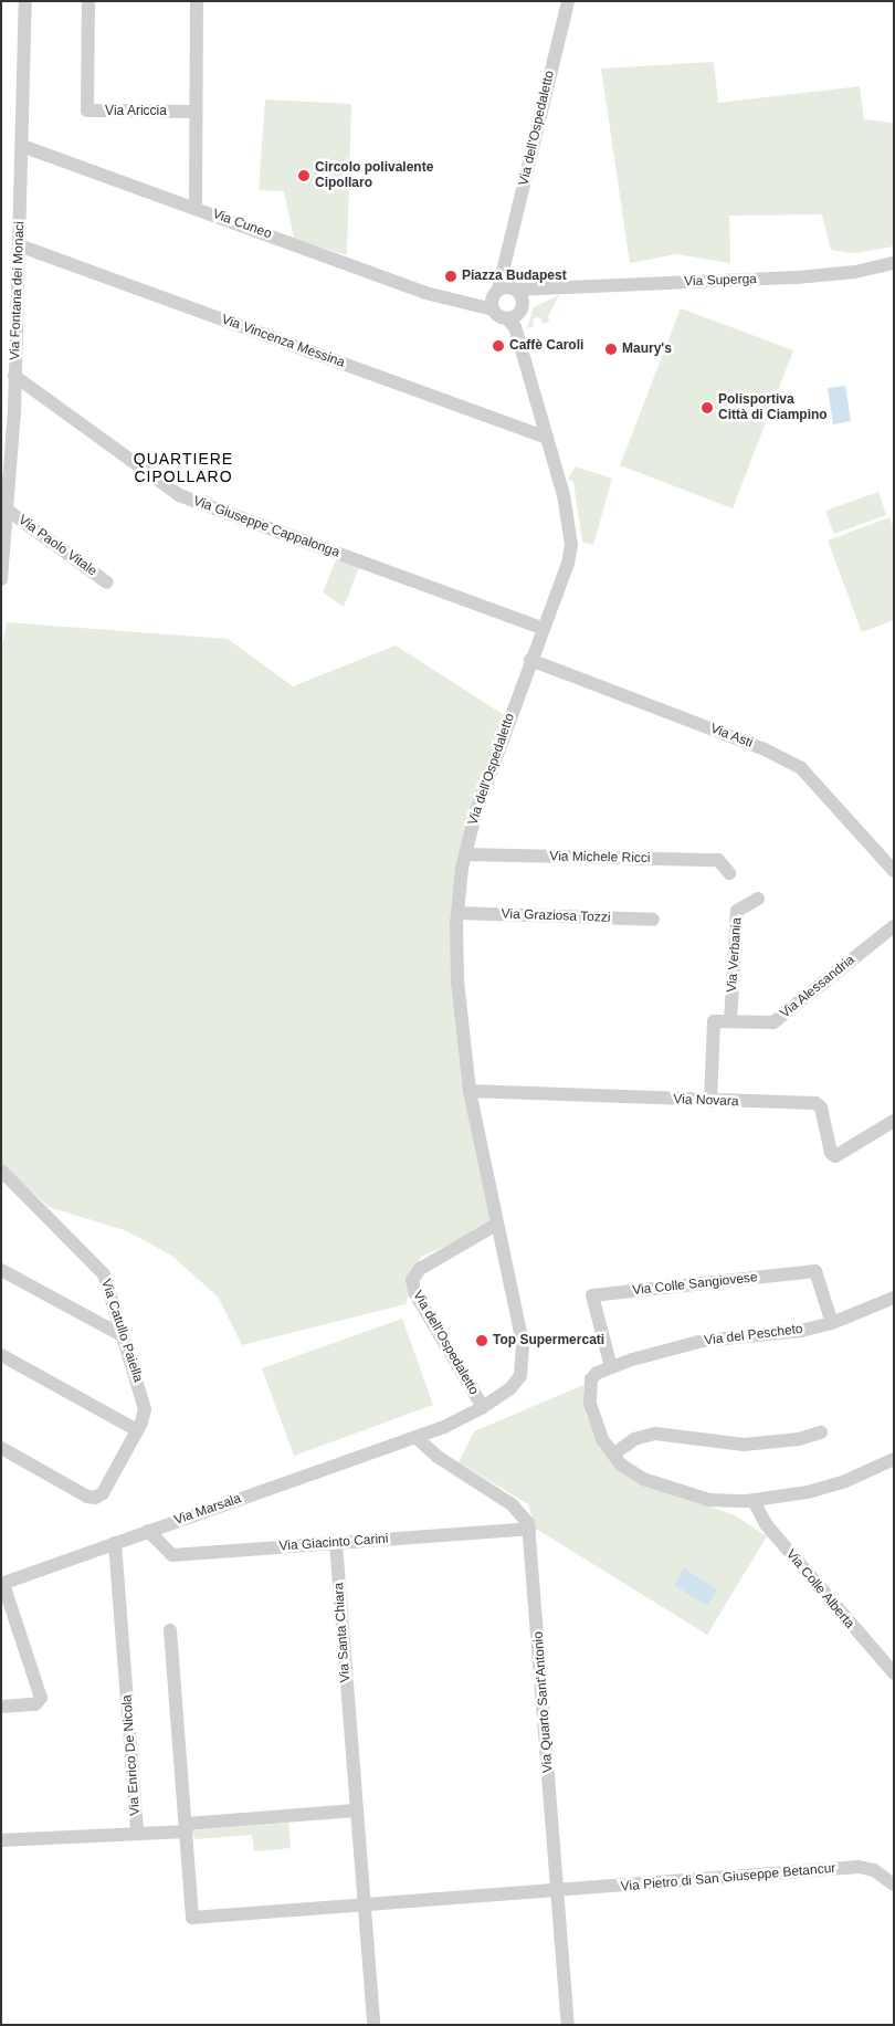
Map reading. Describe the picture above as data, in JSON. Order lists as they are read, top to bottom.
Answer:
{
  "streets": {
    "street": [
      "Via Ariccia",
      "Via dell'Ospedaletto",
      "Via Cuneo",
      "Via Superga",
      "Via Fontana dei Monaci",
      "Via Vincenza Messina",
      "Via Giuseppe Cappalonga",
      "Via Paolo Vitale",
      "Via Asti",
      "Via Michele Ricci",
      "Via Graziosa Tozzi",
      "Via Verbania",
      "Via Alessandria",
      "Via Novara",
      "Via Colle Sangiovese",
      "Via Catullo Paiella",
      "Via del Pescheto",
      "Via Marsala",
      "Via Giacinto Carini",
      "Via Colle Alberta",
      "Via Santa Chiara",
      "Via Quarto Sant'Antonio",
      "Via Enrico De Nicola",
      "Via Pietro di San Giuseppe Betancur"
    ]
  },
  "crossings": [
    ["Via dell'Ospedaletto", "Via Cuneo"],
    ["Via dell'Ospedaletto", "Via Superga"],
    ["Via dell'Ospedaletto", "Via Vincenza Messina"],
    ["Via dell'Ospedaletto", "Via Giuseppe Cappalonga"],
    ["Via dell'Ospedaletto", "Via Asti"],
    ["Via dell'Ospedaletto", "Via Michele Ricci"],
    ["Via dell'Ospedaletto", "Via Graziosa Tozzi"],
    ["Via dell'Ospedaletto", "Via Novara"],
    ["Via dell'Ospedaletto", "Via Marsala"],
    ["Via Cuneo", "Via Fontana dei Monaci"],
    ["Via Fontana dei Monaci", "Via Vincenza Messina"],
    ["Via Fontana dei Monaci", "Via Giuseppe Cappalonga"],
    ["Via Fontana dei Monaci", "Via Paolo Vitale"],
    ["Via Verbania", "Via Alessandria"],
    ["Via Colle Sangiovese", "Via del Pescheto"],
    ["Via Marsala", "Via Giacinto Carini"],
    ["Via Marsala", "Via Enrico De Nicola"],
    ["Via Giacinto Carini", "Via Santa Chiara"],
    ["Via Giacinto Carini", "Via Quarto Sant'Antonio"],
    ["Via Santa Chiara", "Via Pietro di San Giuseppe Betancur"],
    ["Via Quarto Sant'Antonio", "Via Pietro di San Giuseppe Betancur"]
  ],
  "districts": ["QUARTIERE CIPOLLARO"],
  "places": [
    "Circolo polivalente Cipollaro",
    "Piazza Budapest",
    "Caffè Caroli",
    "Maury's",
    "Polisportiva Città di Ciampino",
    "Top Supermercati"
  ]
}
